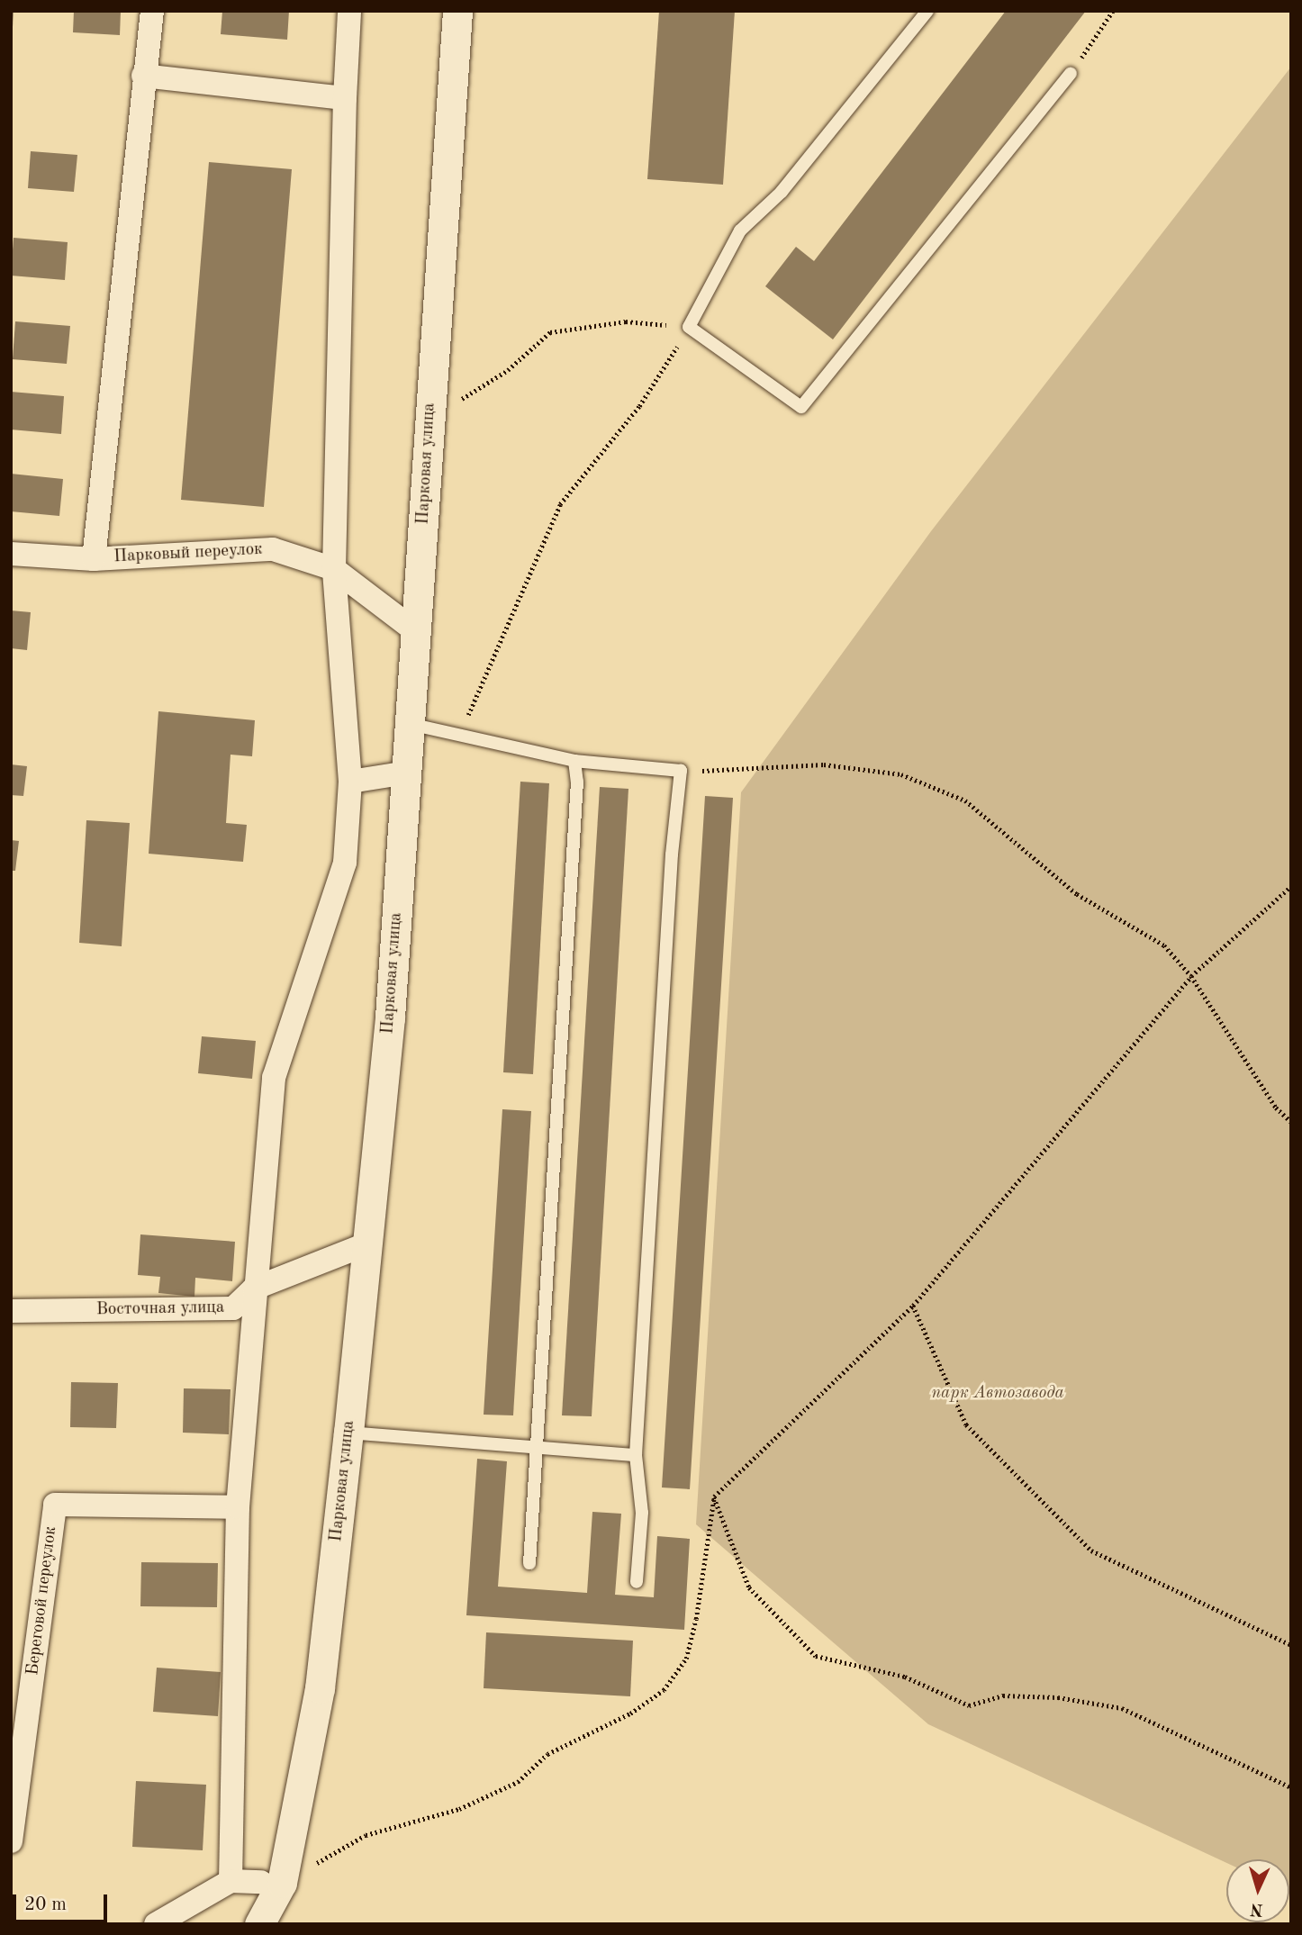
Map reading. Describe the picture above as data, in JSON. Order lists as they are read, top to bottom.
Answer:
{
  "streets": {
    "street": [
      "Парковая улица",
      "Парковый переулок",
      "Восточная улица",
      "Береговой переулок"
    ]
  },
  "crossings": [
    ["Парковая улица", "Парковый переулок"],
    ["Парковая улица", "Восточная улица"]
  ],
  "parks": ["парк Автозавода"],
  "scale_bar": "20 m",
  "north": "bottom"
}
